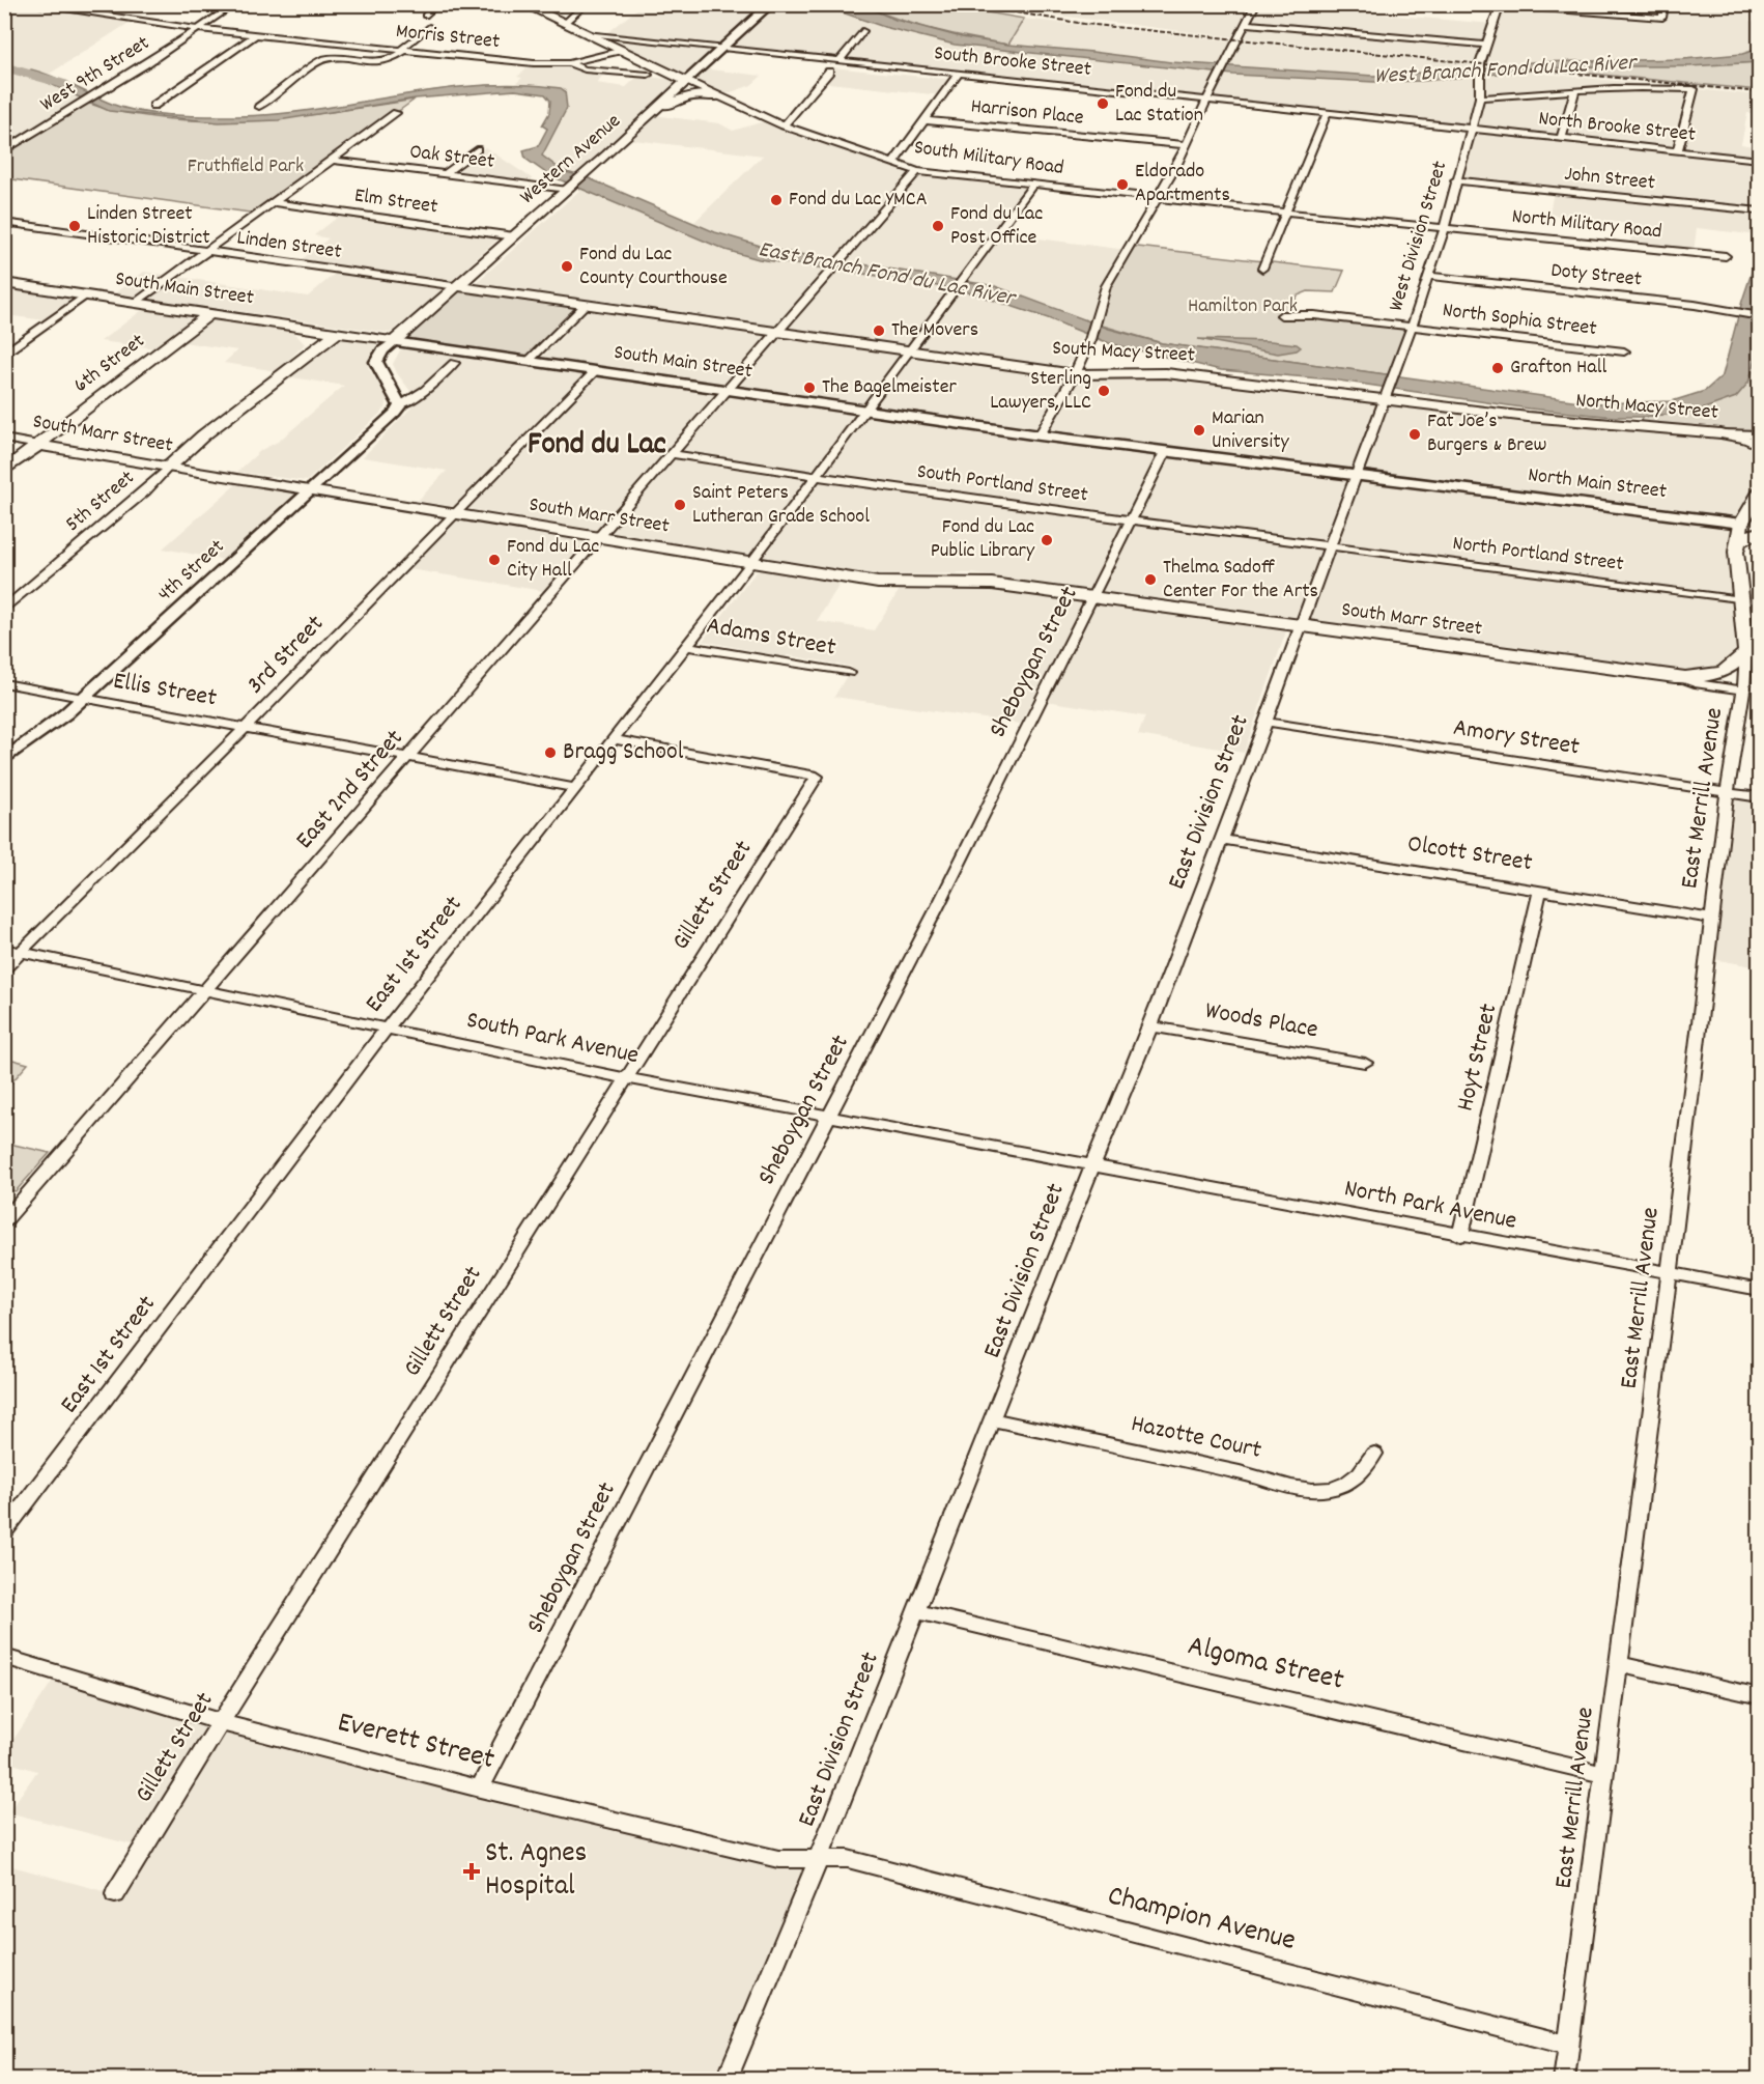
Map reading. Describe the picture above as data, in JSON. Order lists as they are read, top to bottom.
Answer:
{
  "streets": {
    "main road": [
      "South Military Road",
      "Western Avenue",
      "South Main Street",
      "South Macy Street",
      "6th Street",
      "North Macy Street",
      "South Marr Street",
      "North Main Street",
      "5th Street",
      "East Merrill Avenue"
    ],
    "street": [
      "Morris Street",
      "South Brooke Street",
      "West 9th Street",
      "Harrison Place",
      "North Brooke Street",
      "Oak Street",
      "John Street",
      "Elm Street",
      "North Military Road",
      "West Division Street",
      "Linden Street",
      "Doty Street",
      "North Sophia Street",
      "South Portland Street",
      "North Portland Street",
      "4th Street",
      "Adams Street",
      "3rd Street",
      "Sheboygan Street",
      "Ellis Street",
      "Amory Street",
      "East 2nd Street",
      "East Division Street",
      "Olcott Street",
      "Gillett Street",
      "East 1st Street",
      "Woods Place",
      "South Park Avenue",
      "Hoyt Street",
      "North Park Avenue",
      "Hazotte Court",
      "Algoma Street",
      "Everett Street",
      "Champion Avenue"
    ]
  },
  "crossings": [
    ["Morris Street", "West 9th Street"],
    ["Morris Street", "South Military Road"],
    ["South Brooke Street", "North Brooke Street"],
    ["South Brooke Street", "South Military Road"],
    ["South Brooke Street", "Western Avenue"],
    ["South Brooke Street", "West Division Street"],
    ["North Brooke Street", "West Division Street"],
    ["Oak Street", "Western Avenue"],
    ["South Military Road", "Western Avenue"],
    ["South Military Road", "North Military Road"],
    ["South Military Road", "West Division Street"],
    ["South Military Road", "East 2nd Street"],
    ["South Military Road", "East 1st Street"],
    ["Western Avenue", "Elm Street"],
    ["Western Avenue", "Linden Street"],
    ["Western Avenue", "South Main Street"],
    ["Western Avenue", "South Macy Street"],
    ["John Street", "West Division Street"],
    ["North Military Road", "West Division Street"],
    ["West Division Street", "Doty Street"],
    ["West Division Street", "South Main Street"],
    ["West Division Street", "North Sophia Street"],
    ["West Division Street", "South Macy Street"],
    ["West Division Street", "North Macy Street"],
    ["West Division Street", "North Main Street"],
    ["West Division Street", "East Division Street"],
    ["Linden Street", "South Macy Street"],
    ["South Main Street", "6th Street"],
    ["South Main Street", "North Main Street"],
    ["South Main Street", "5th Street"],
    ["South Main Street", "3rd Street"],
    ["South Main Street", "Sheboygan Street"],
    ["South Main Street", "East 2nd Street"],
    ["South Main Street", "East Division Street"],
    ["South Main Street", "East 1st Street"],
    ["South Macy Street", "North Macy Street"],
    ["South Macy Street", "East 2nd Street"],
    ["South Macy Street", "East 1st Street"],
    ["6th Street", "South Marr Street"],
    ["South Marr Street", "5th Street"],
    ["South Marr Street", "4th Street"],
    ["South Marr Street", "3rd Street"],
    ["South Marr Street", "Sheboygan Street"],
    ["South Marr Street", "East 2nd Street"],
    ["South Marr Street", "East Merrill Avenue"],
    ["South Marr Street", "East Division Street"],
    ["South Marr Street", "East 1st Street"],
    ["South Portland Street", "North Portland Street"],
    ["South Portland Street", "Sheboygan Street"],
    ["South Portland Street", "East 2nd Street"],
    ["South Portland Street", "East Division Street"],
    ["South Portland Street", "East 1st Street"],
    ["North Main Street", "East Merrill Avenue"],
    ["North Main Street", "East Division Street"],
    ["North Portland Street", "East Merrill Avenue"],
    ["North Portland Street", "East Division Street"],
    ["4th Street", "Ellis Street"],
    ["Adams Street", "East 1st Street"],
    ["3rd Street", "Ellis Street"],
    ["3rd Street", "South Park Avenue"],
    ["Sheboygan Street", "South Park Avenue"],
    ["Sheboygan Street", "Everett Street"],
    ["Ellis Street", "East 2nd Street"],
    ["Ellis Street", "East 1st Street"],
    ["Amory Street", "East Merrill Avenue"],
    ["Amory Street", "East Division Street"],
    ["East 2nd Street", "South Park Avenue"],
    ["East Merrill Avenue", "Olcott Street"],
    ["East Merrill Avenue", "North Park Avenue"],
    ["East Merrill Avenue", "Algoma Street"],
    ["East Merrill Avenue", "Champion Avenue"],
    ["East Division Street", "Olcott Street"],
    ["East Division Street", "Woods Place"],
    ["East Division Street", "South Park Avenue"],
    ["East Division Street", "North Park Avenue"],
    ["East Division Street", "Hazotte Court"],
    ["East Division Street", "Algoma Street"],
    ["East Division Street", "Everett Street"],
    ["East Division Street", "Champion Avenue"],
    ["Olcott Street", "Hoyt Street"],
    ["Gillett Street", "East 1st Street"],
    ["Gillett Street", "South Park Avenue"],
    ["Gillett Street", "Everett Street"],
    ["East 1st Street", "South Park Avenue"],
    ["South Park Avenue", "North Park Avenue"],
    ["Hoyt Street", "North Park Avenue"],
    ["Everett Street", "Champion Avenue"]
  ],
  "districts": ["Fond du Lac"],
  "water": ["West Branch Fond du Lac River", "East Branch Fond du Lac River"],
  "parks": ["Fruthfield Park", "Hamilton Park"],
  "places": {
    "other": [
      "Fond du Lac Station",
      "Eldorado Apartments",
      "Fond du Lac YMCA",
      "Linden Street Historic District",
      "Fond du Lac Post Office",
      "Fond du Lac County Courthouse",
      "The Movers",
      "Grafton Hall",
      "The Bagelmeister",
      "Sterling Lawyers, LLC",
      "Marian University",
      "Fat Joe’s Burgers & Brew",
      "Saint Peters Lutheran Grade School",
      "Fond du Lac Public Library",
      "Fond du Lac City Hall",
      "Thelma Sadoff Center For the Arts",
      "Bragg School"
    ],
    "health": ["St. Agnes Hospital"]
  }
}
